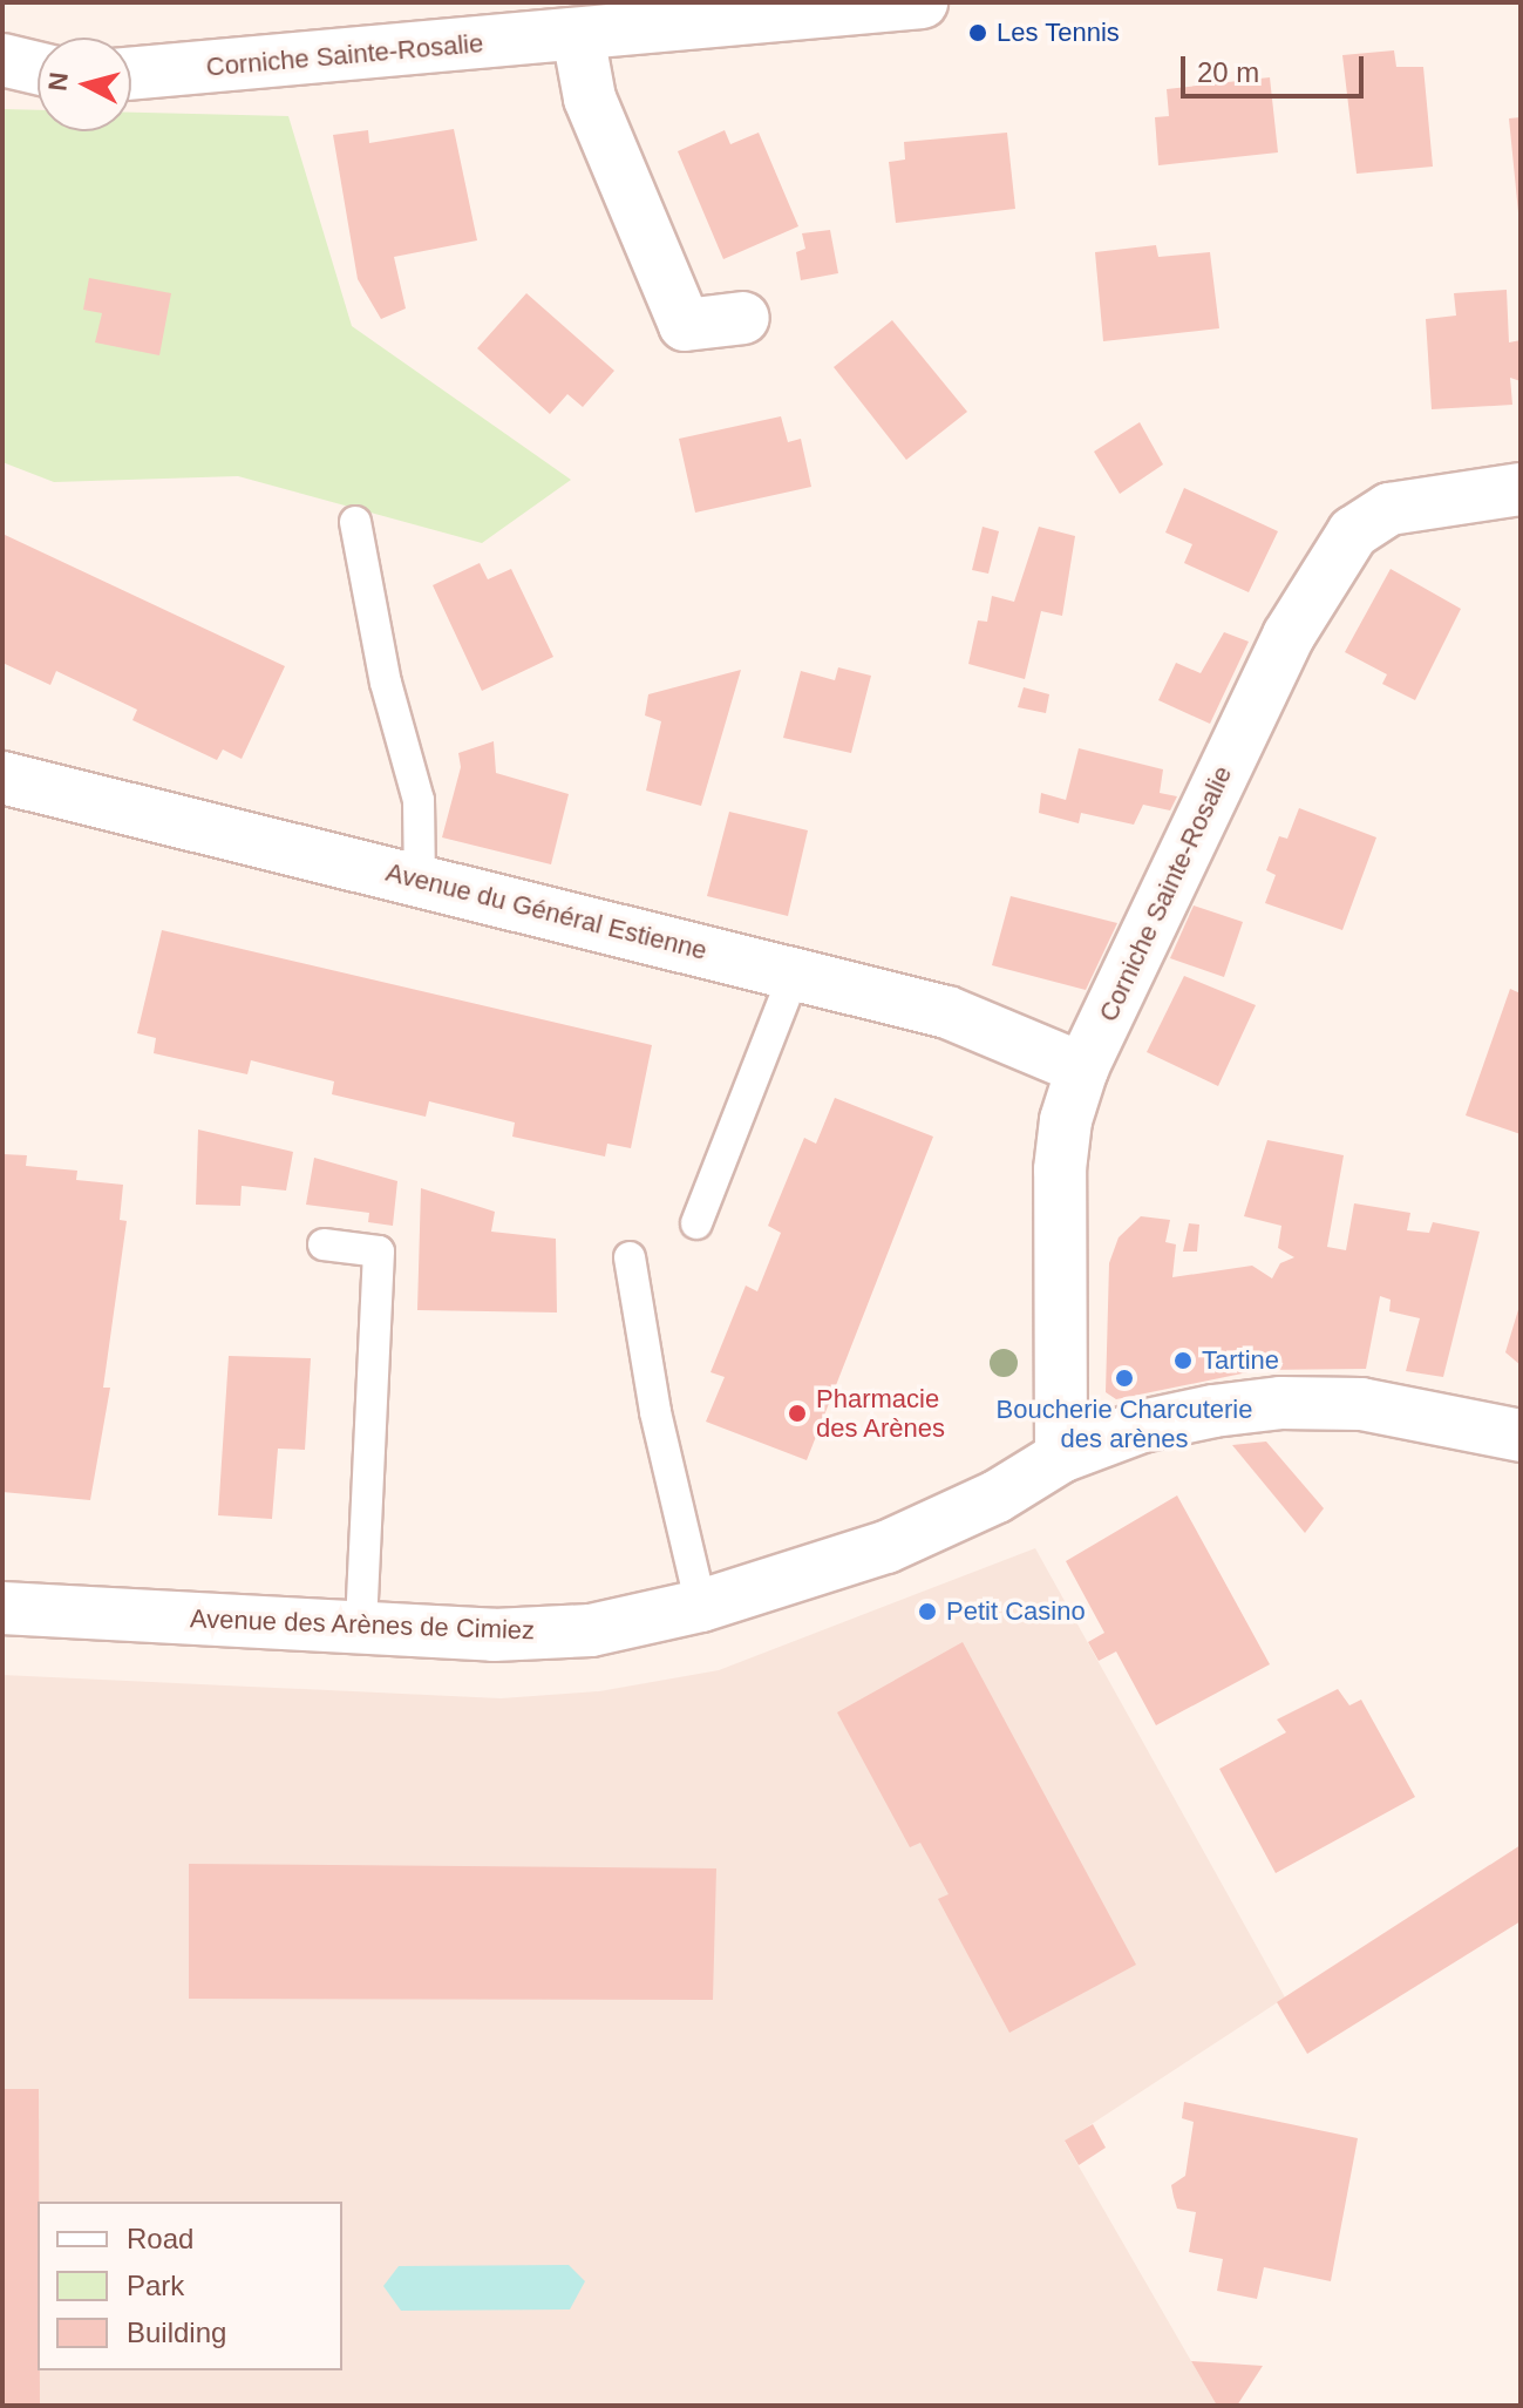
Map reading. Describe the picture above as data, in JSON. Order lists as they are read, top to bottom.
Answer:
{
  "streets": {
    "street": ["Corniche Sainte-Rosalie", "Avenue du Général Estienne", "Avenue des Arènes de Cimiez"]
  },
  "crossings": [
    ["Corniche Sainte-Rosalie", "Avenue du Général Estienne"],
    ["Corniche Sainte-Rosalie", "Avenue des Arènes de Cimiez"]
  ],
  "places": [
    "Les Tennis",
    "Tartine",
    "Boucherie Charcuterie des arènes",
    "Pharmacie des Arènes",
    "Petit Casino"
  ],
  "legend": ["Road", "Park", "Building"],
  "scale_bar": "20 m",
  "north": "left"
}
